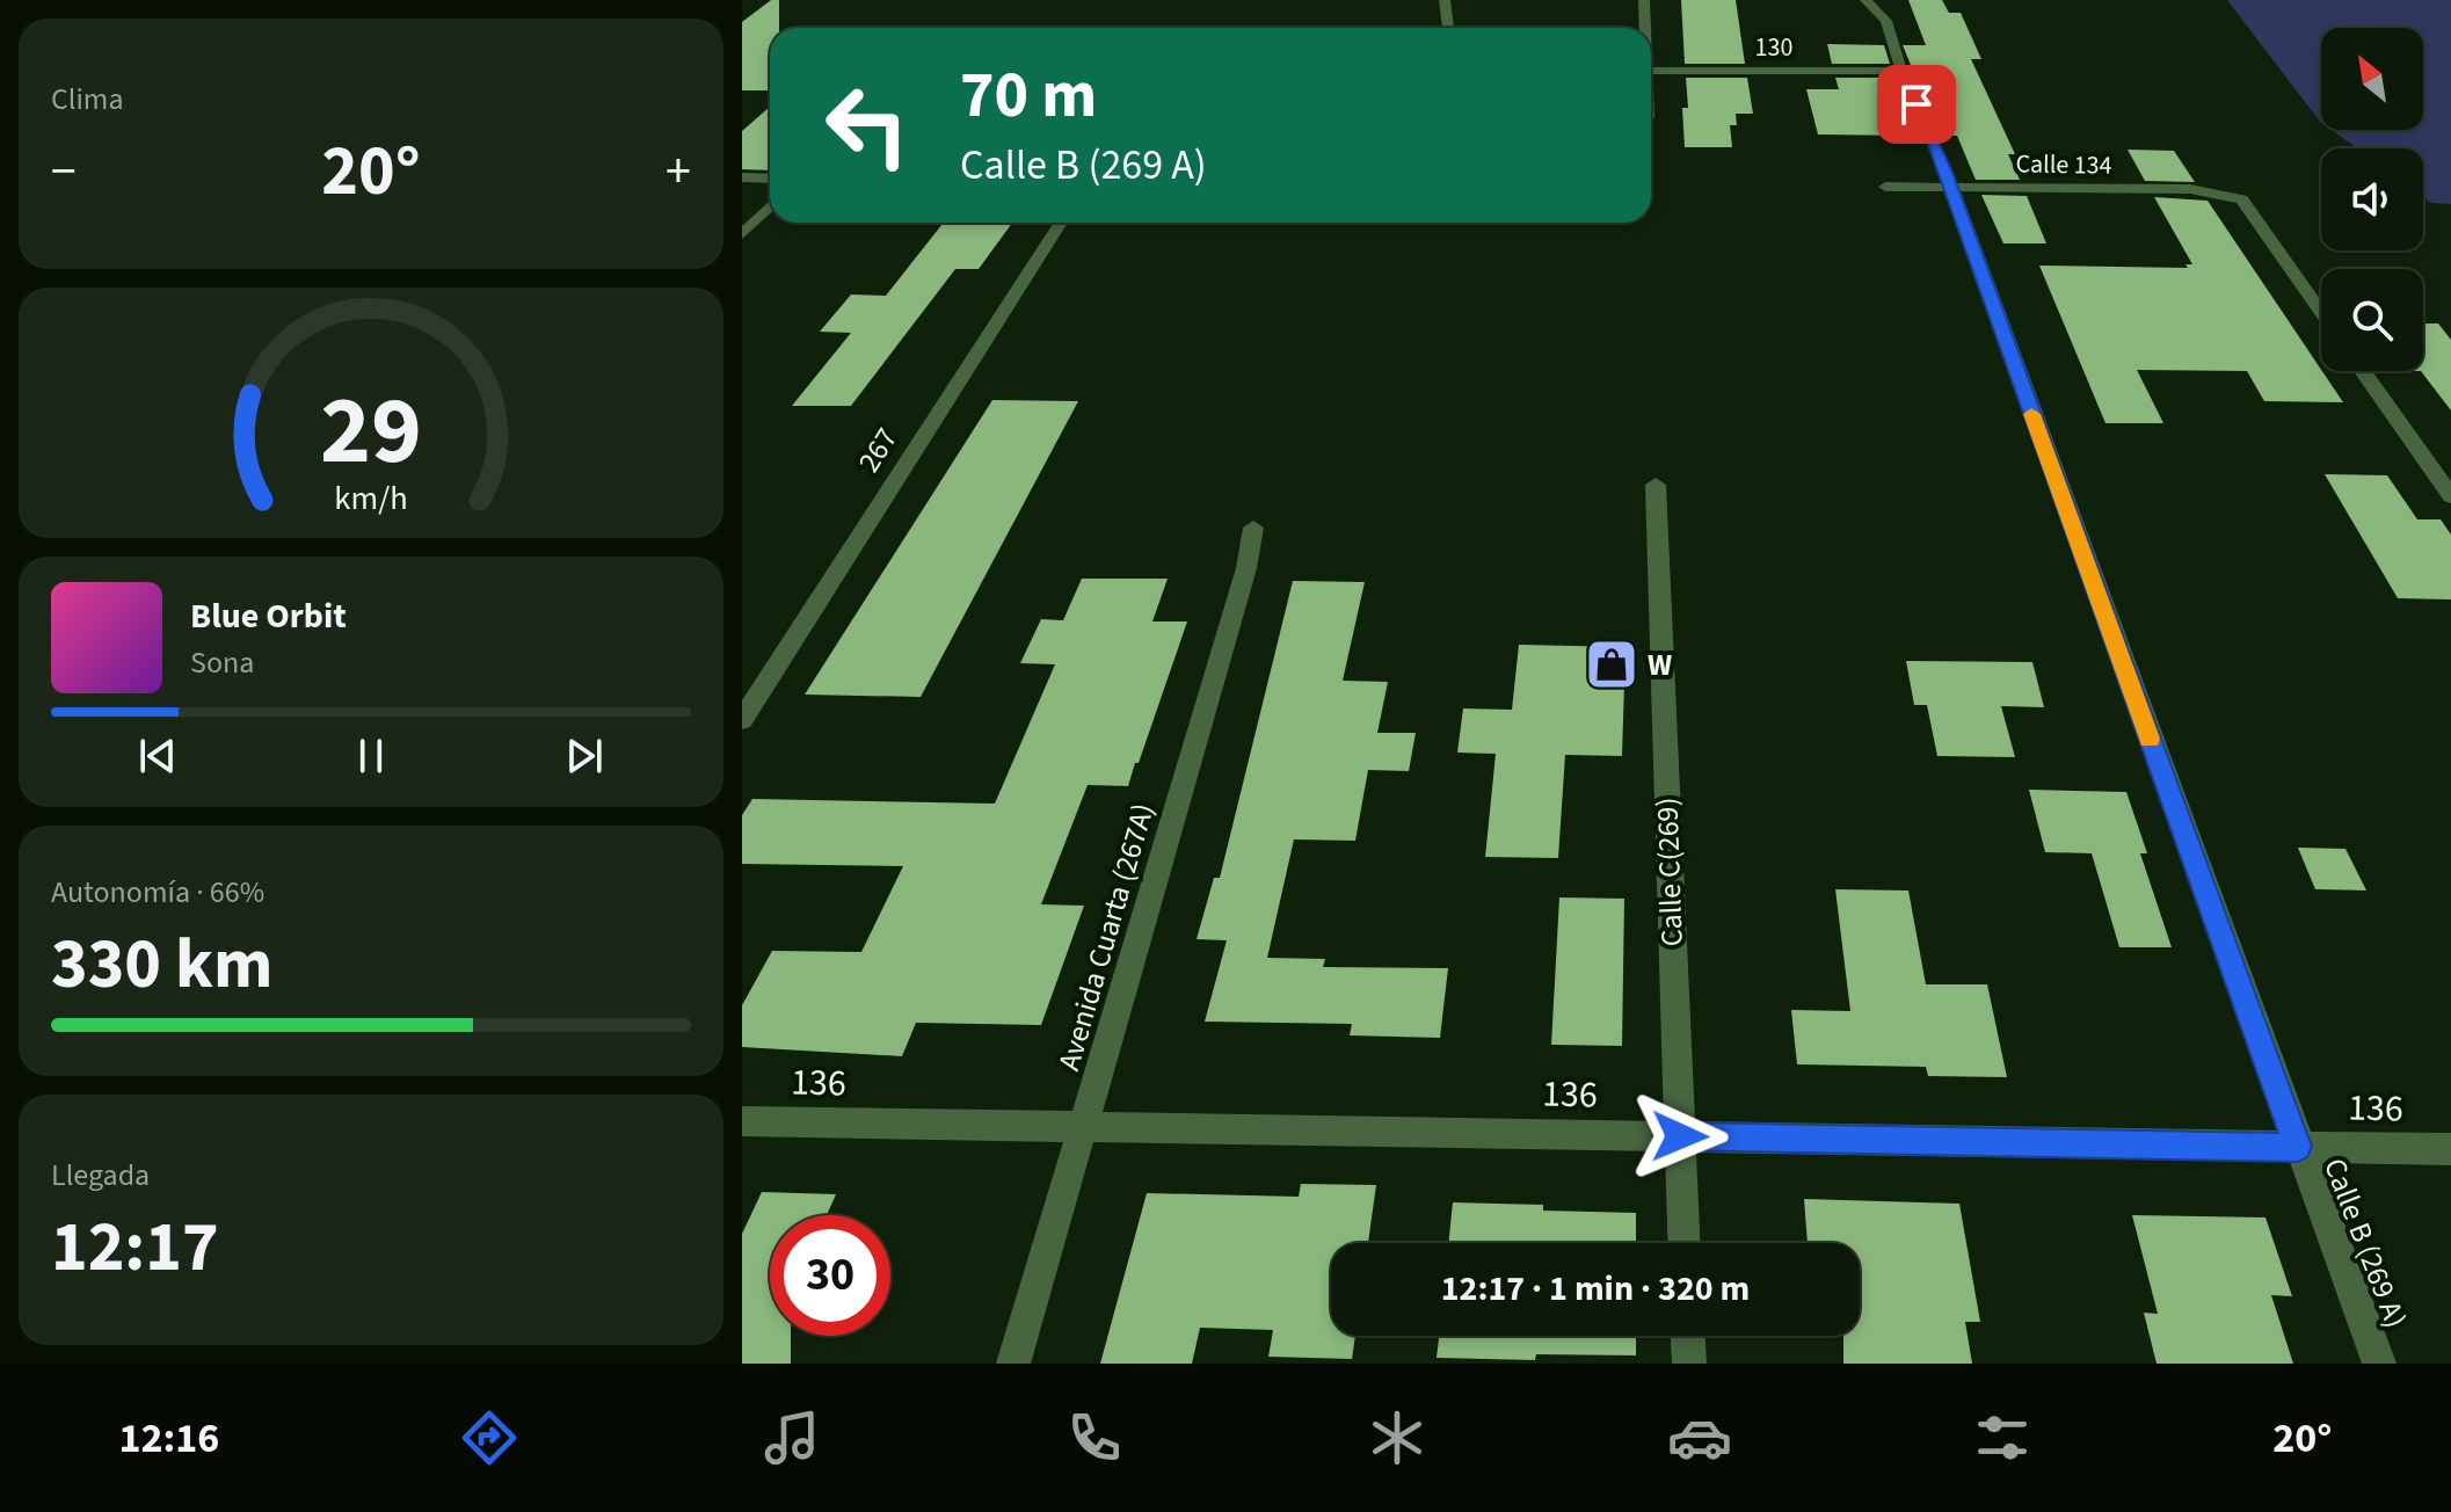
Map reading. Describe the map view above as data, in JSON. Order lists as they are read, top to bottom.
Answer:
{
  "streets": {
    "street": [
      "130",
      "Calle 134",
      "267",
      "Calle C(269)",
      "Avenida Cuarta (267A)",
      "136",
      "Calle B (269 A)"
    ]
  },
  "crossings": [
    ["130", "Calle B (269 A)"],
    ["Calle 134", "Calle B (269 A)"],
    ["Calle C(269)", "136"],
    ["Avenida Cuarta (267A)", "136"],
    ["136", "Calle B (269 A)"]
  ],
  "places": {
    "shop": ["W"]
  },
  "north": "top left",
  "page": {
    "tile": [
      "Clima",
      ["Autonomía · 66%", "330 km"],
      ["Llegada", "12:17"]
    ],
    "turn": ["70 m", "Calle B (269 A)"],
    "heat": ["−", "20°", "+"],
    "song": ["Blue Orbit", "Sona"],
    "limit": "30",
    "trip": "12:17 · 1 min · 320 m",
    "tabs": ["12:16", "20°"],
    "gauge": ["29", "km/h"]
  }
}
